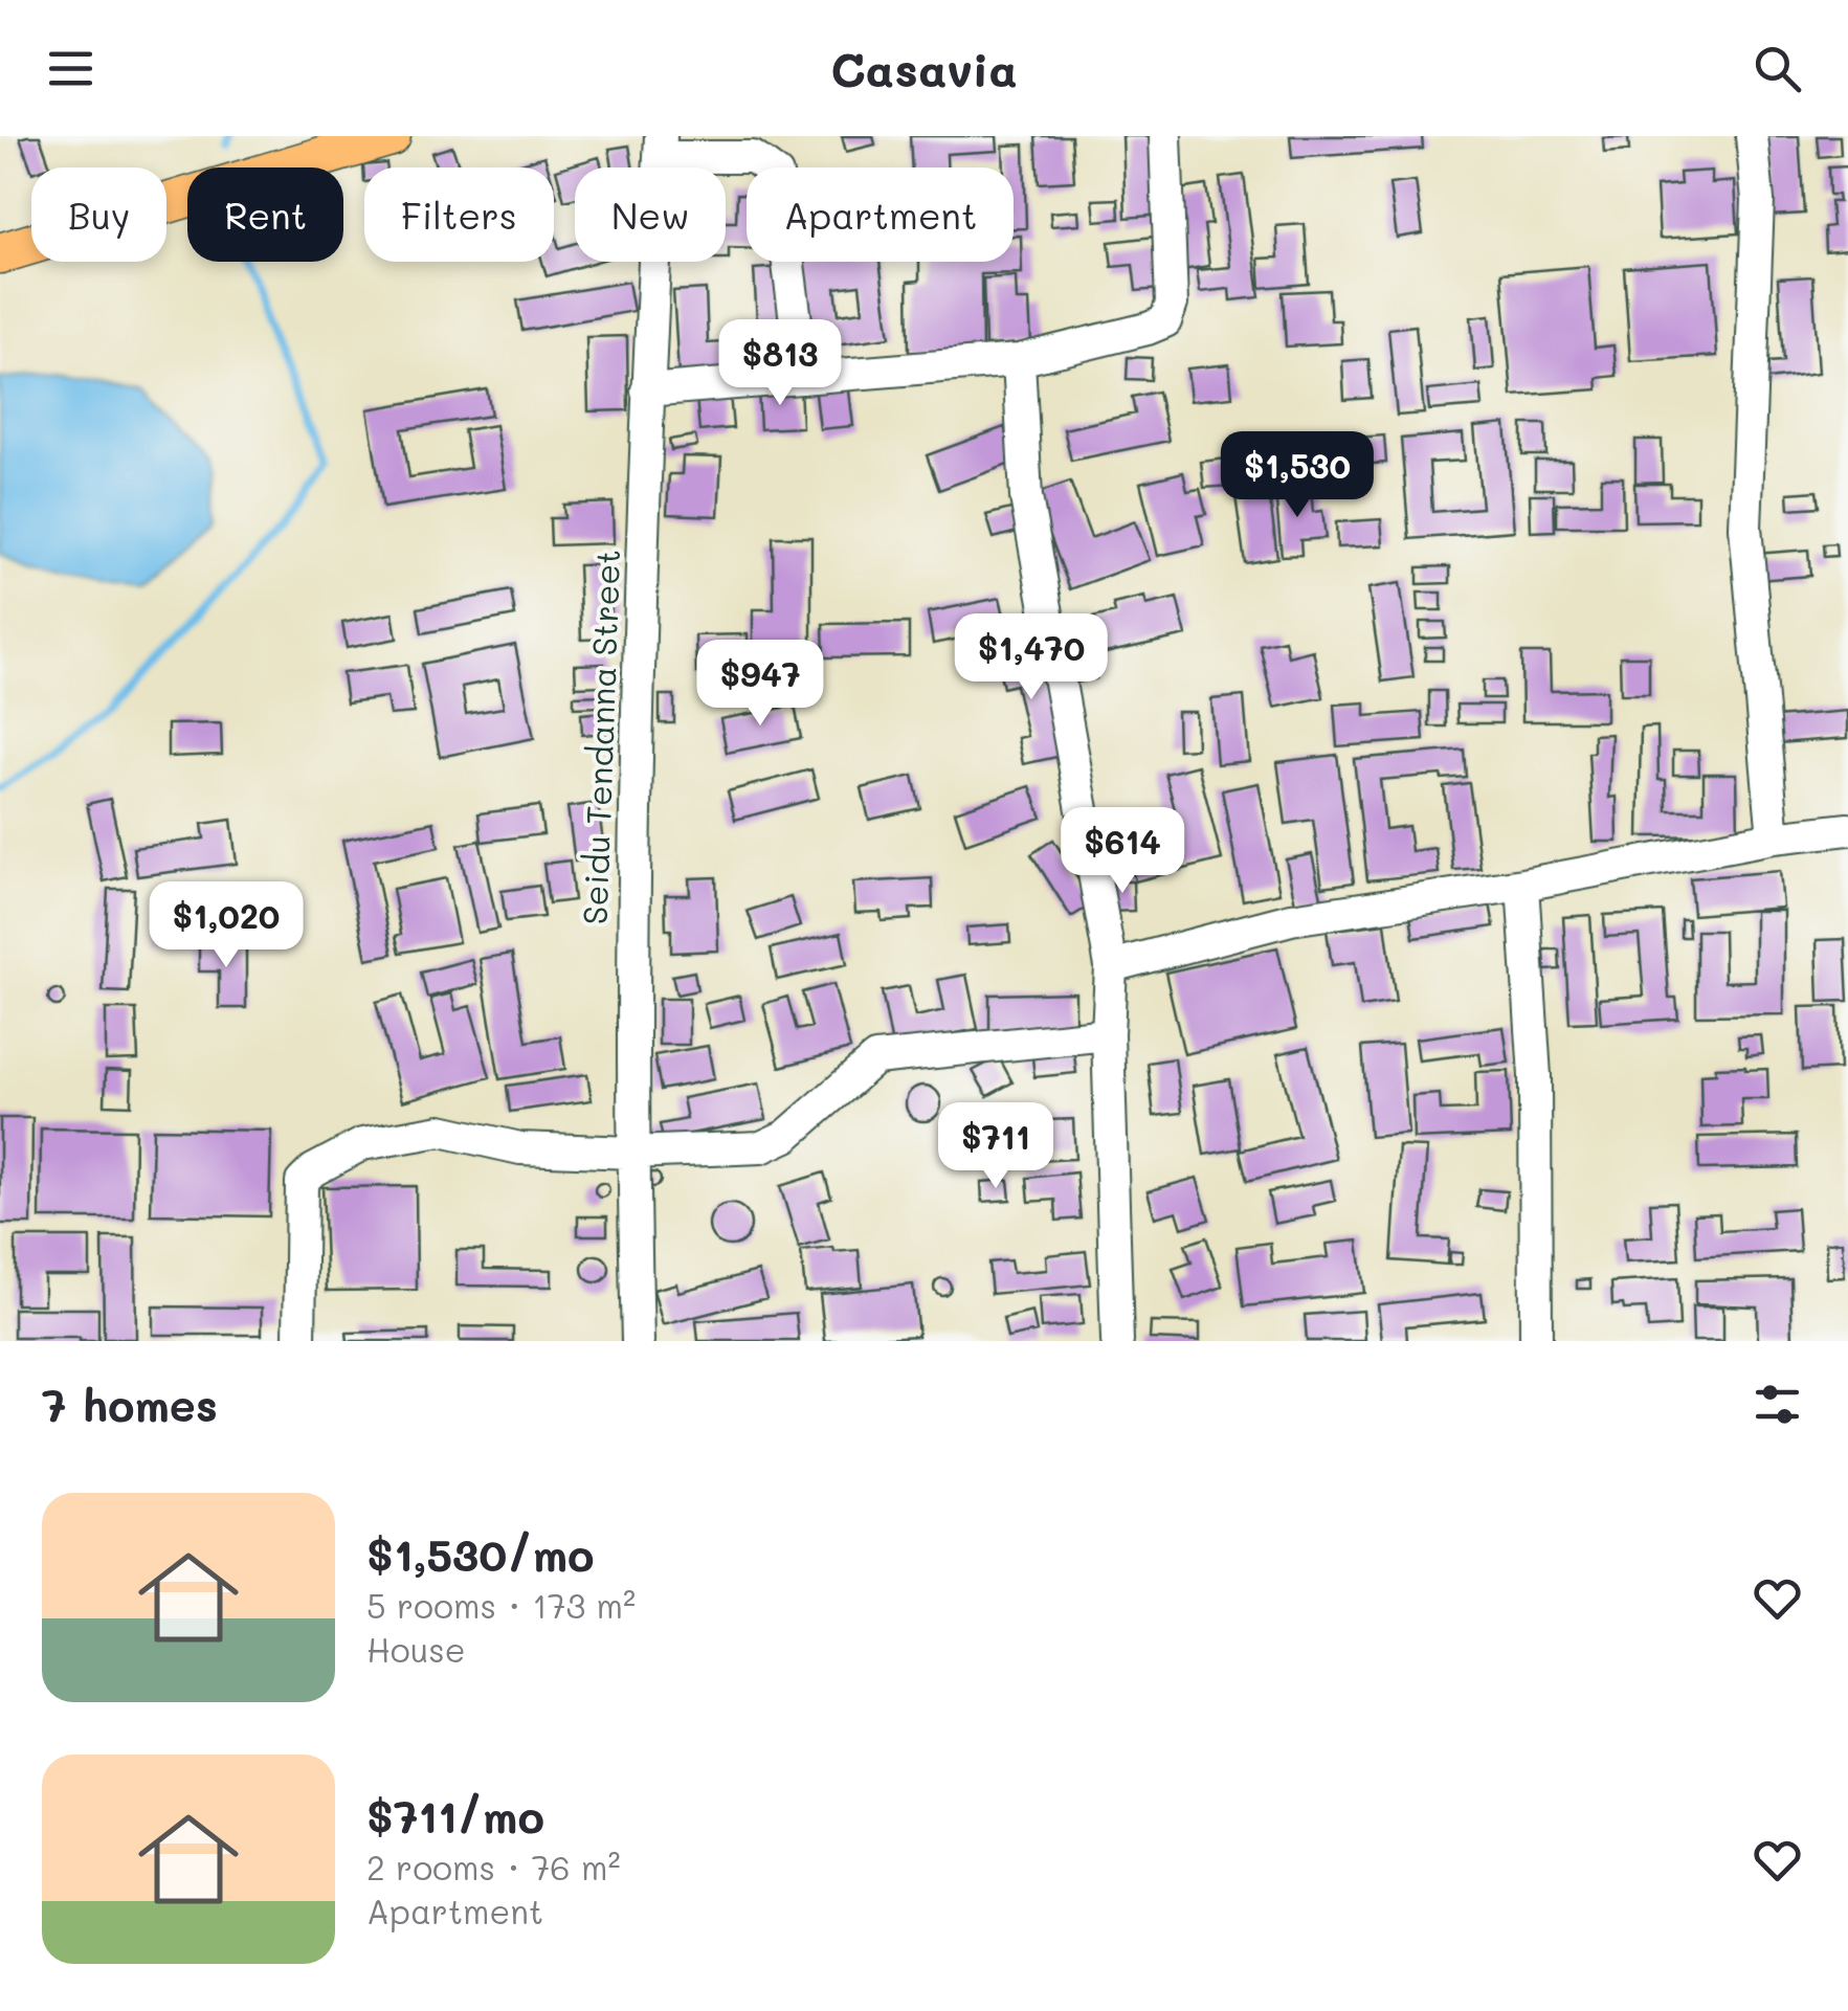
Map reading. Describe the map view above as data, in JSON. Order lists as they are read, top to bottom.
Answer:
{
  "streets": {
    "street": ["Seidu Tendanna Street"]
  },
  "page": {
    "header": "Casavia",
    "chip": [
      "Buy",
      "Rent",
      "Filters",
      "New",
      "Apartment"
    ],
    "price": [
      "$813",
      "$1,530",
      "$1,470",
      "$947",
      "$614",
      "$1,020",
      "$711"
    ],
    "heading": "7 homes",
    "list": [
      {
        "name": "$1,530/mo",
        "note": "5 rooms · 173 m² · House"
      },
      {
        "name": "$711/mo",
        "note": "2 rooms · 76 m² · Apartment"
      }
    ]
  }
}
